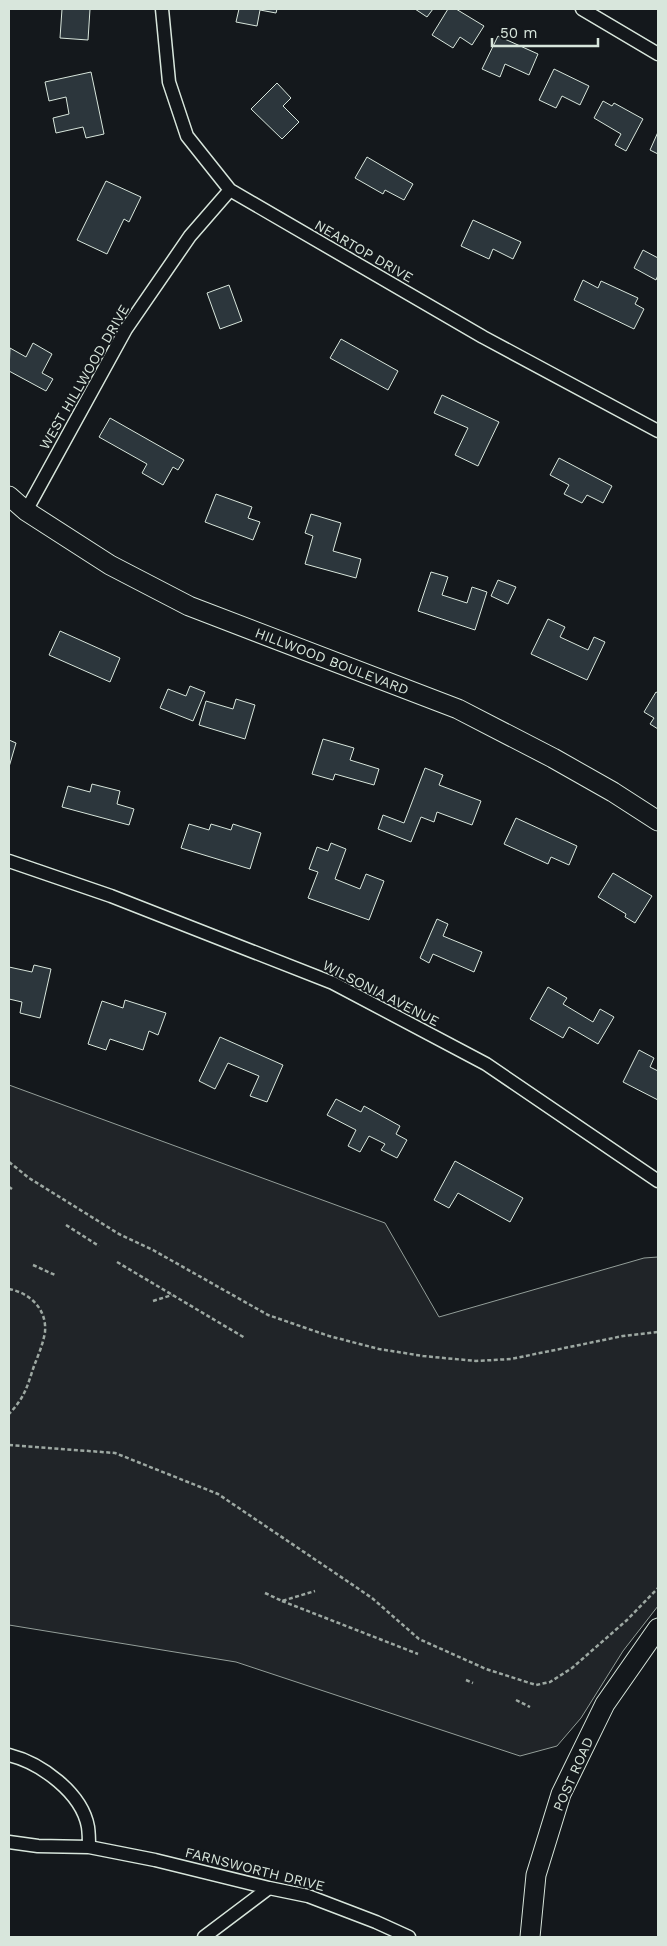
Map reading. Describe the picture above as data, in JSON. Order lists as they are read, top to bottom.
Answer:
{
  "streets": {
    "street": [
      "NEARTOP DRIVE",
      "WEST HILLWOOD DRIVE",
      "HILLWOOD BOULEVARD",
      "WILSONIA AVENUE",
      "POST ROAD",
      "FARNSWORTH DRIVE"
    ]
  },
  "crossings": [
    ["NEARTOP DRIVE", "WEST HILLWOOD DRIVE"],
    ["WEST HILLWOOD DRIVE", "HILLWOOD BOULEVARD"]
  ],
  "scale_bar": "50 m"
}
